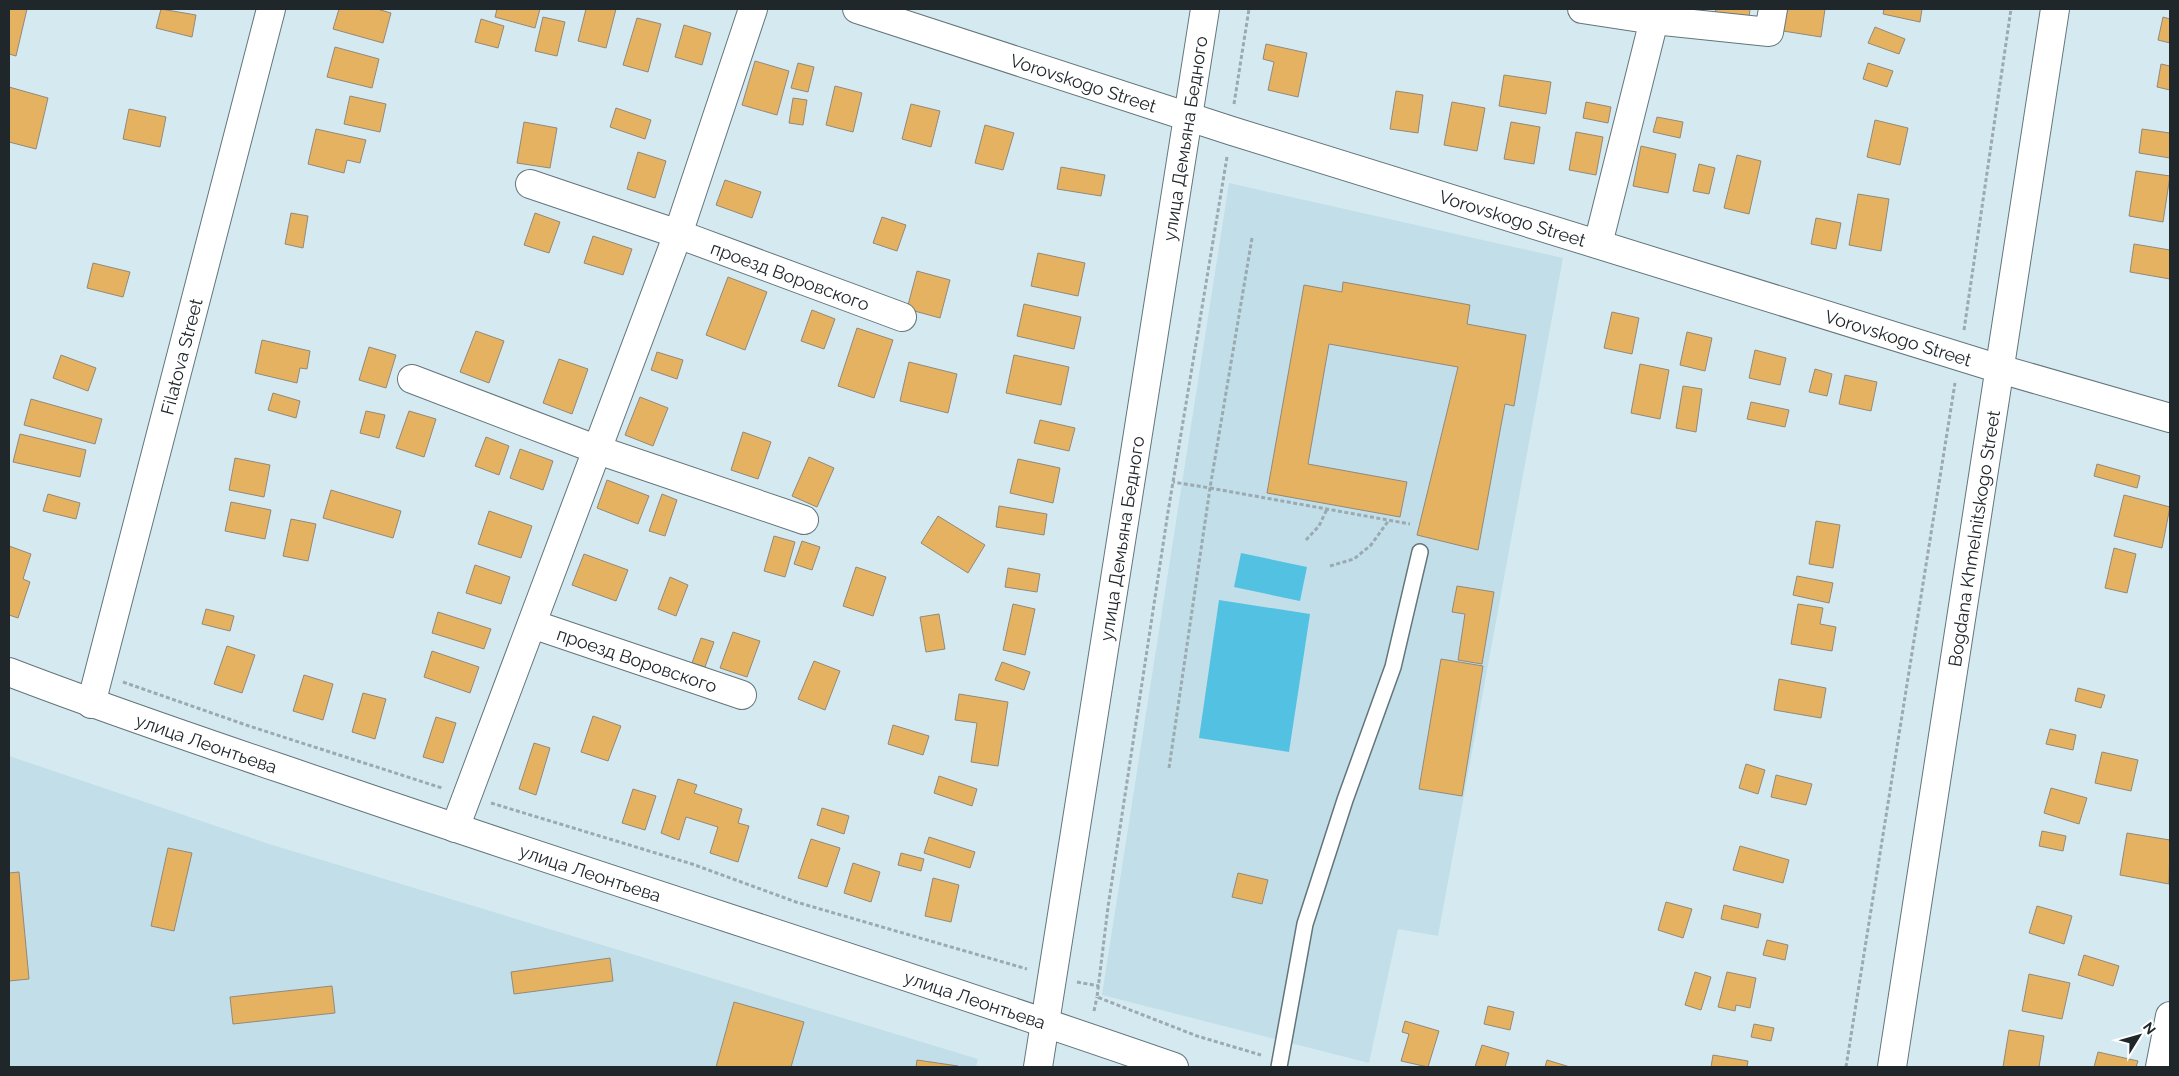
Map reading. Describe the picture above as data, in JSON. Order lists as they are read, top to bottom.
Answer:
{
  "streets": {
    "street": [
      "Vorovskogo Street",
      "улица Демьяна Бедного",
      "проезд Воровского",
      "Filatova Street",
      "Bogdana Khmelnitskogo Street",
      "улица Леонтьева"
    ]
  },
  "crossings": [
    ["Vorovskogo Street", "улица Демьяна Бедного"],
    ["Vorovskogo Street", "Bogdana Khmelnitskogo Street"],
    ["улица Демьяна Бедного", "улица Леонтьева"],
    ["Filatova Street", "улица Леонтьева"]
  ],
  "north": "top right"
}
